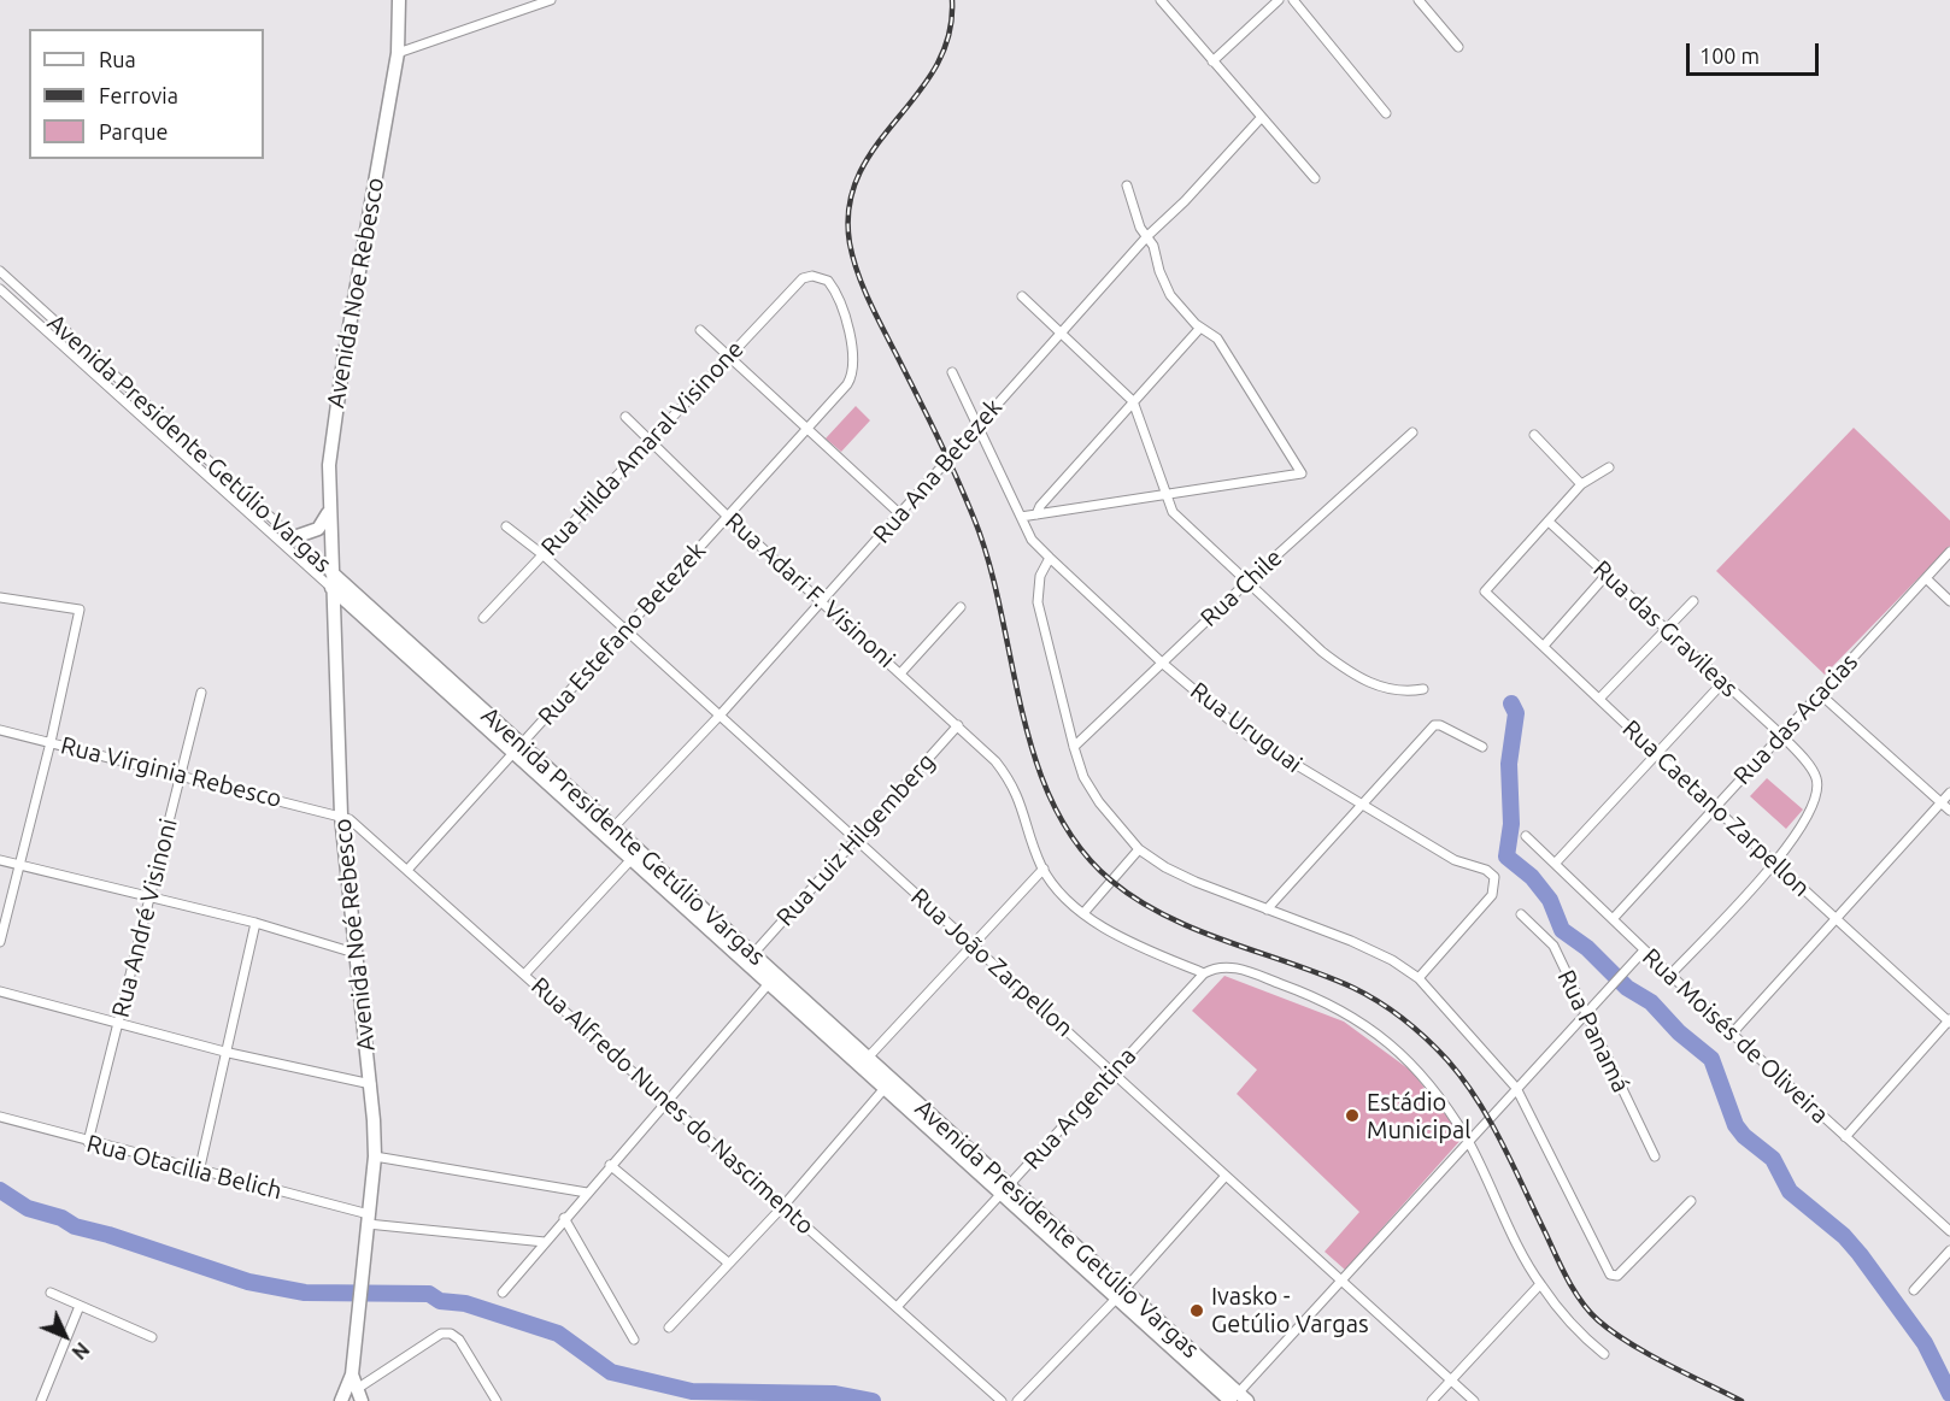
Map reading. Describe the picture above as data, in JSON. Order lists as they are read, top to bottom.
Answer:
{
  "streets": {
    "main road": ["Avenida Noe Rebesco", "Avenida Presidente Getúlio Vargas", "Avenida Noé Rebesco"],
    "street": [
      "Rua Hilda Amaral Visinone",
      "Rua Ana Betezek",
      "Rua Chile",
      "Rua Adari F. Visinoni",
      "Rua das Gravileas",
      "Rua Estefano Betezek",
      "Rua das Acacias",
      "Rua Uruguai",
      "Rua Virginia Rebesco",
      "Rua Caetano Zarpellon",
      "Rua Luiz Hilgemberg",
      "Rua André Visinoni",
      "Rua João Zarpellon",
      "Rua Panamá",
      "Rua Moisés de Oliveira",
      "Rua Alfredo Nunes do Nascimento",
      "Rua Argentina",
      "Rua Otacilia Belich"
    ]
  },
  "crossings": [
    ["Avenida Noe Rebesco", "Avenida Presidente Getúlio Vargas"],
    ["Avenida Noe Rebesco", "Avenida Noé Rebesco"],
    ["Avenida Presidente Getúlio Vargas", "Rua Ana Betezek"],
    ["Avenida Presidente Getúlio Vargas", "Rua Estefano Betezek"],
    ["Avenida Presidente Getúlio Vargas", "Rua Luiz Hilgemberg"],
    ["Avenida Presidente Getúlio Vargas", "Avenida Noé Rebesco"],
    ["Avenida Presidente Getúlio Vargas", "Rua Argentina"],
    ["Rua Hilda Amaral Visinone", "Rua Adari F. Visinoni"],
    ["Rua Hilda Amaral Visinone", "Rua Estefano Betezek"],
    ["Rua Hilda Amaral Visinone", "Rua João Zarpellon"],
    ["Rua Ana Betezek", "Rua Adari F. Visinoni"],
    ["Rua Ana Betezek", "Rua Uruguai"],
    ["Rua Ana Betezek", "Rua João Zarpellon"],
    ["Rua Chile", "Rua Uruguai"],
    ["Rua Adari F. Visinoni", "Rua Estefano Betezek"],
    ["Rua Adari F. Visinoni", "Rua Luiz Hilgemberg"],
    ["Rua das Gravileas", "Rua das Acacias"],
    ["Rua das Gravileas", "Rua Caetano Zarpellon"],
    ["Rua das Gravileas", "Rua Moisés de Oliveira"],
    ["Rua Estefano Betezek", "Rua João Zarpellon"],
    ["Rua Estefano Betezek", "Rua Alfredo Nunes do Nascimento"],
    ["Rua das Acacias", "Rua Caetano Zarpellon"],
    ["Rua das Acacias", "Rua Moisés de Oliveira"],
    ["Rua Virginia Rebesco", "Rua André Visinoni"],
    ["Rua Virginia Rebesco", "Avenida Noé Rebesco"],
    ["Rua Virginia Rebesco", "Rua Alfredo Nunes do Nascimento"],
    ["Rua Luiz Hilgemberg", "Rua João Zarpellon"],
    ["Rua André Visinoni", "Rua Otacilia Belich"],
    ["Avenida Noé Rebesco", "Rua Alfredo Nunes do Nascimento"],
    ["Avenida Noé Rebesco", "Rua Otacilia Belich"],
    ["Rua João Zarpellon", "Rua Argentina"],
    ["Rua Alfredo Nunes do Nascimento", "Rua Argentina"]
  ],
  "places": ["Estádio Municipal", "Ivasko - Getúlio Vargas"],
  "legend": ["Rua", "Ferrovia", "Parque"],
  "scale_bar": "100 m",
  "north": "bottom right"
}
